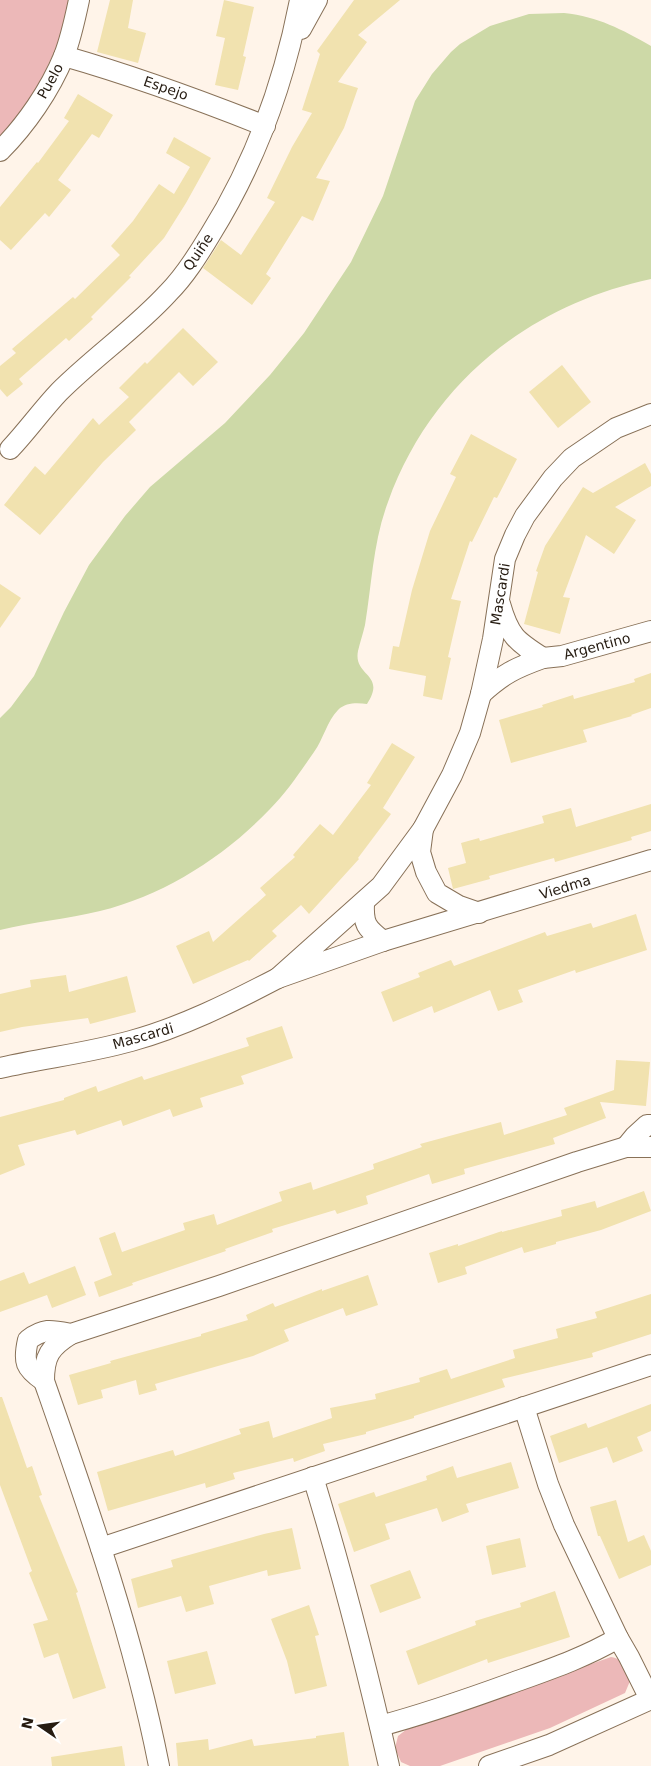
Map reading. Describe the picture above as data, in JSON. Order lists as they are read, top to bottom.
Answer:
{
  "streets": {
    "street": [
      "Puelo",
      "Espejo",
      "Quiñe",
      "Mascardi",
      "Argentino",
      "Viedma"
    ]
  },
  "crossings": [
    ["Puelo", "Espejo"],
    ["Espejo", "Quiñe"],
    ["Mascardi", "Argentino"]
  ],
  "north": "left"
}
